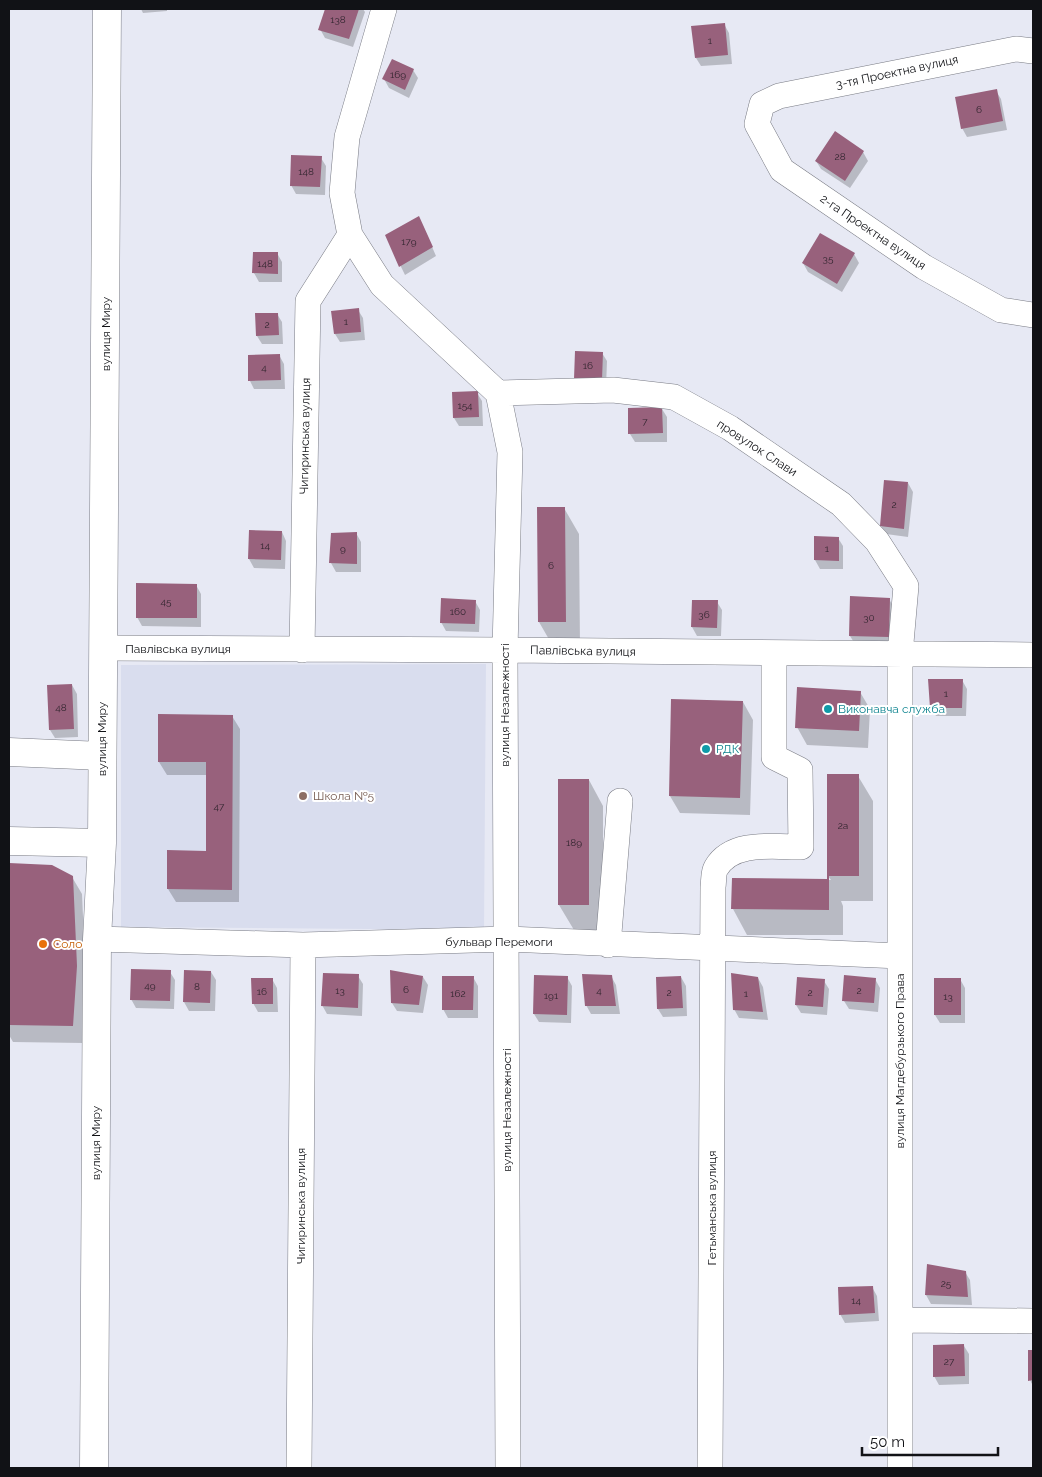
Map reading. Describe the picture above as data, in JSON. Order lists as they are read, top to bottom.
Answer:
{
  "streets": {
    "main road": ["вулиця Миру"],
    "street": [
      "3-тя Проектна вулиця",
      "2-га Проектна вулиця",
      "Чигиринська вулиця",
      "провулок Слави",
      "Павлівська вулиця",
      "вулиця Незалежності",
      "бульвар Перемоги",
      "вулиця Магдебурзького Права",
      "Гетьманська вулиця"
    ]
  },
  "crossings": [
    ["3-тя Проектна вулиця", "2-га Проектна вулиця"],
    ["вулиця Миру", "Павлівська вулиця"],
    ["вулиця Миру", "бульвар Перемоги"],
    ["Чигиринська вулиця", "Павлівська вулиця"],
    ["Чигиринська вулиця", "бульвар Перемоги"],
    ["провулок Слави", "Павлівська вулиця"],
    ["провулок Слави", "вулиця Незалежності"],
    ["провулок Слави", "вулиця Магдебурзького Права"],
    ["Павлівська вулиця", "вулиця Незалежності"],
    ["Павлівська вулиця", "вулиця Магдебурзького Права"],
    ["Павлівська вулиця", "Гетьманська вулиця"],
    ["вулиця Незалежності", "бульвар Перемоги"],
    ["бульвар Перемоги", "вулиця Магдебурзького Права"],
    ["бульвар Перемоги", "Гетьманська вулиця"]
  ],
  "places": [
    "Виконавча служба",
    "РДК",
    "Школа №5",
    "Соло"
  ],
  "house_numbers": [
    "138",
    "1",
    "169",
    "6",
    "28",
    "148",
    "179",
    "35",
    "148",
    "1",
    "2",
    "16",
    "4",
    "154",
    "7",
    "2",
    "14",
    "9",
    "1",
    "6",
    "45",
    "160",
    "36",
    "30",
    "1",
    "48",
    "47",
    "2а",
    "189",
    "49",
    "8",
    "6",
    "13",
    "4",
    "2",
    "16",
    "2",
    "2",
    "162",
    "1",
    "191",
    "13",
    "25",
    "14",
    "27"
  ],
  "scale_bar": "50 m"
}
